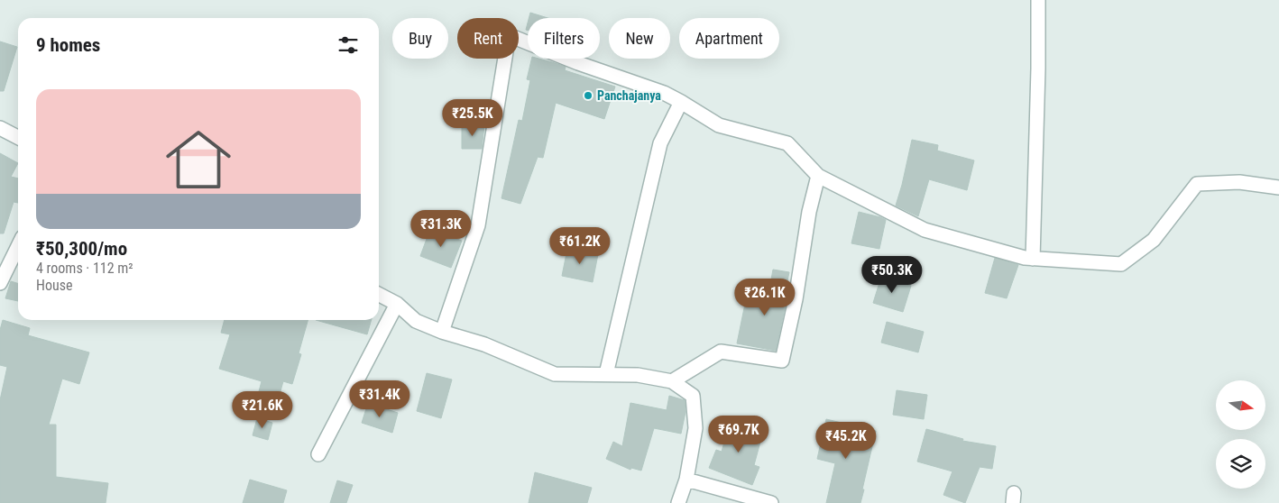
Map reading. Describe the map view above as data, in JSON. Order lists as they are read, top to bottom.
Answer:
{
  "places": ["Panchajanya"],
  "north": "right",
  "page": {
    "chip": [
      "Buy",
      "Rent",
      "Filters",
      "New",
      "Apartment"
    ],
    "heading": "9 homes",
    "list": [
      {
        "name": "₹50,300/mo",
        "note": "4 rooms · 112 m² · House"
      }
    ],
    "price": [
      "₹25.5K",
      "₹31.3K",
      "₹61.2K",
      "₹50.3K",
      "₹26.1K",
      "₹31.4K",
      "₹21.6K",
      "₹69.7K",
      "₹45.2K"
    ]
  }
}
